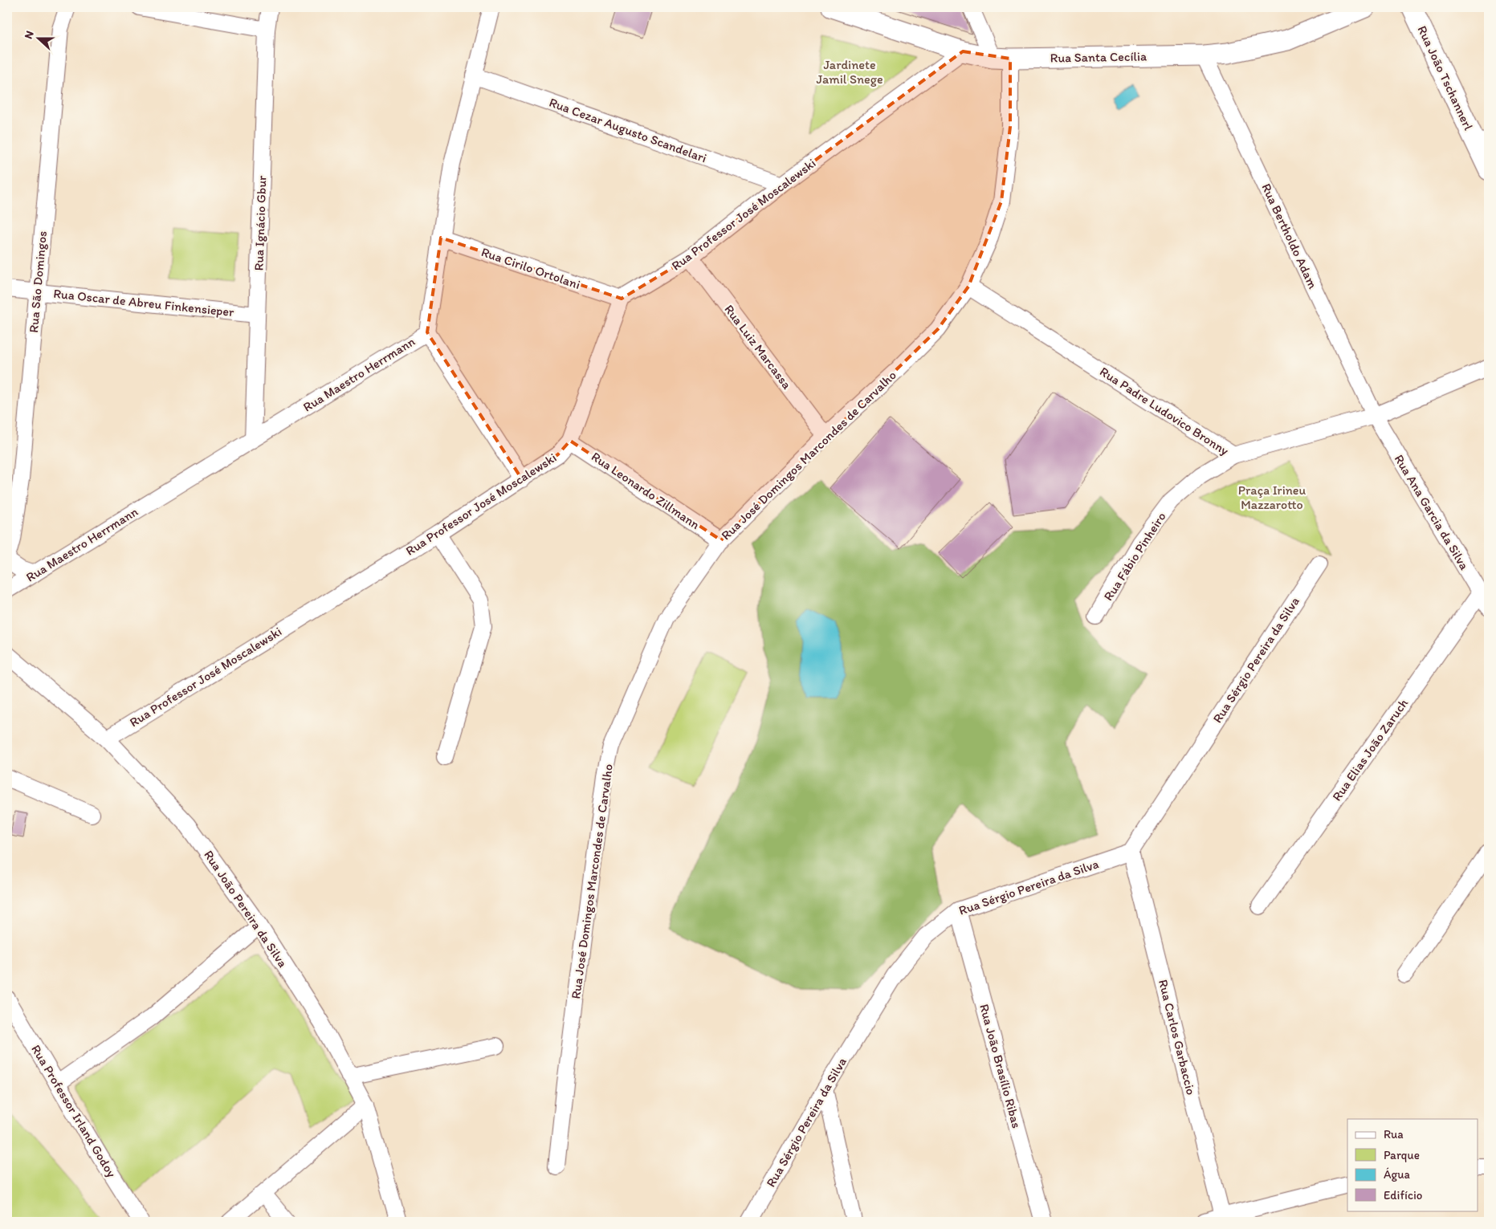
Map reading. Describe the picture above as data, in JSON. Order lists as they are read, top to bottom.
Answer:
{
  "streets": {
    "main road": ["Rua Santa Cecília", "Rua João Tschannerl"],
    "street": [
      "Rua Cezar Augusto Scandelari",
      "Rua Professor José Moscalewski",
      "Rua Ignácio Gbur",
      "Rua Bertholdo Adam",
      "Rua Cirilo Ortolani",
      "Rua São Domingos",
      "Rua Oscar de Abreu Finkensieper",
      "Rua Luiz Marcassa",
      "Rua Maestro Herrmann",
      "Rua Padre Ludovico Bronny",
      "Rua José Domingos Marcondes de Carvalho",
      "Rua Leonardo Zillmann",
      "Rua Ana Garcia da Silva",
      "Rua Fábio Pinheiro",
      "Rua Sérgio Pereira da Silva",
      "Rua Elias João Zaruch",
      "Rua João Pereira da Silva",
      "Rua Carlos Garbaccio",
      "Rua João Brasílio Ribas",
      "Rua Professor Irland Godoy"
    ]
  },
  "crossings": [
    ["Rua Santa Cecília", "Rua Professor José Moscalewski"],
    ["Rua Santa Cecília", "Rua Bertholdo Adam"],
    ["Rua Santa Cecília", "Rua José Domingos Marcondes de Carvalho"],
    ["Rua Cezar Augusto Scandelari", "Rua Professor José Moscalewski"],
    ["Rua Cezar Augusto Scandelari", "Rua Maestro Herrmann"],
    ["Rua Professor José Moscalewski", "Rua Cirilo Ortolani"],
    ["Rua Professor José Moscalewski", "Rua Luiz Marcassa"],
    ["Rua Professor José Moscalewski", "Rua Leonardo Zillmann"],
    ["Rua Professor José Moscalewski", "Rua João Pereira da Silva"],
    ["Rua Ignácio Gbur", "Rua Oscar de Abreu Finkensieper"],
    ["Rua Ignácio Gbur", "Rua Maestro Herrmann"],
    ["Rua Bertholdo Adam", "Rua Padre Ludovico Bronny"],
    ["Rua Bertholdo Adam", "Rua Ana Garcia da Silva"],
    ["Rua Cirilo Ortolani", "Rua Maestro Herrmann"],
    ["Rua São Domingos", "Rua Oscar de Abreu Finkensieper"],
    ["Rua Luiz Marcassa", "Rua José Domingos Marcondes de Carvalho"],
    ["Rua Padre Ludovico Bronny", "Rua José Domingos Marcondes de Carvalho"],
    ["Rua Padre Ludovico Bronny", "Rua Ana Garcia da Silva"],
    ["Rua Padre Ludovico Bronny", "Rua Fábio Pinheiro"],
    ["Rua José Domingos Marcondes de Carvalho", "Rua Leonardo Zillmann"],
    ["Rua Ana Garcia da Silva", "Rua Elias João Zaruch"],
    ["Rua Sérgio Pereira da Silva", "Rua Carlos Garbaccio"],
    ["Rua Sérgio Pereira da Silva", "Rua João Brasílio Ribas"]
  ],
  "parks": ["Jardinete Jamil Snege", "Praça Irineu Mazzarotto"],
  "legend": [
    "Rua",
    "Parque",
    "Água",
    "Edifício"
  ],
  "north": "left"
}
